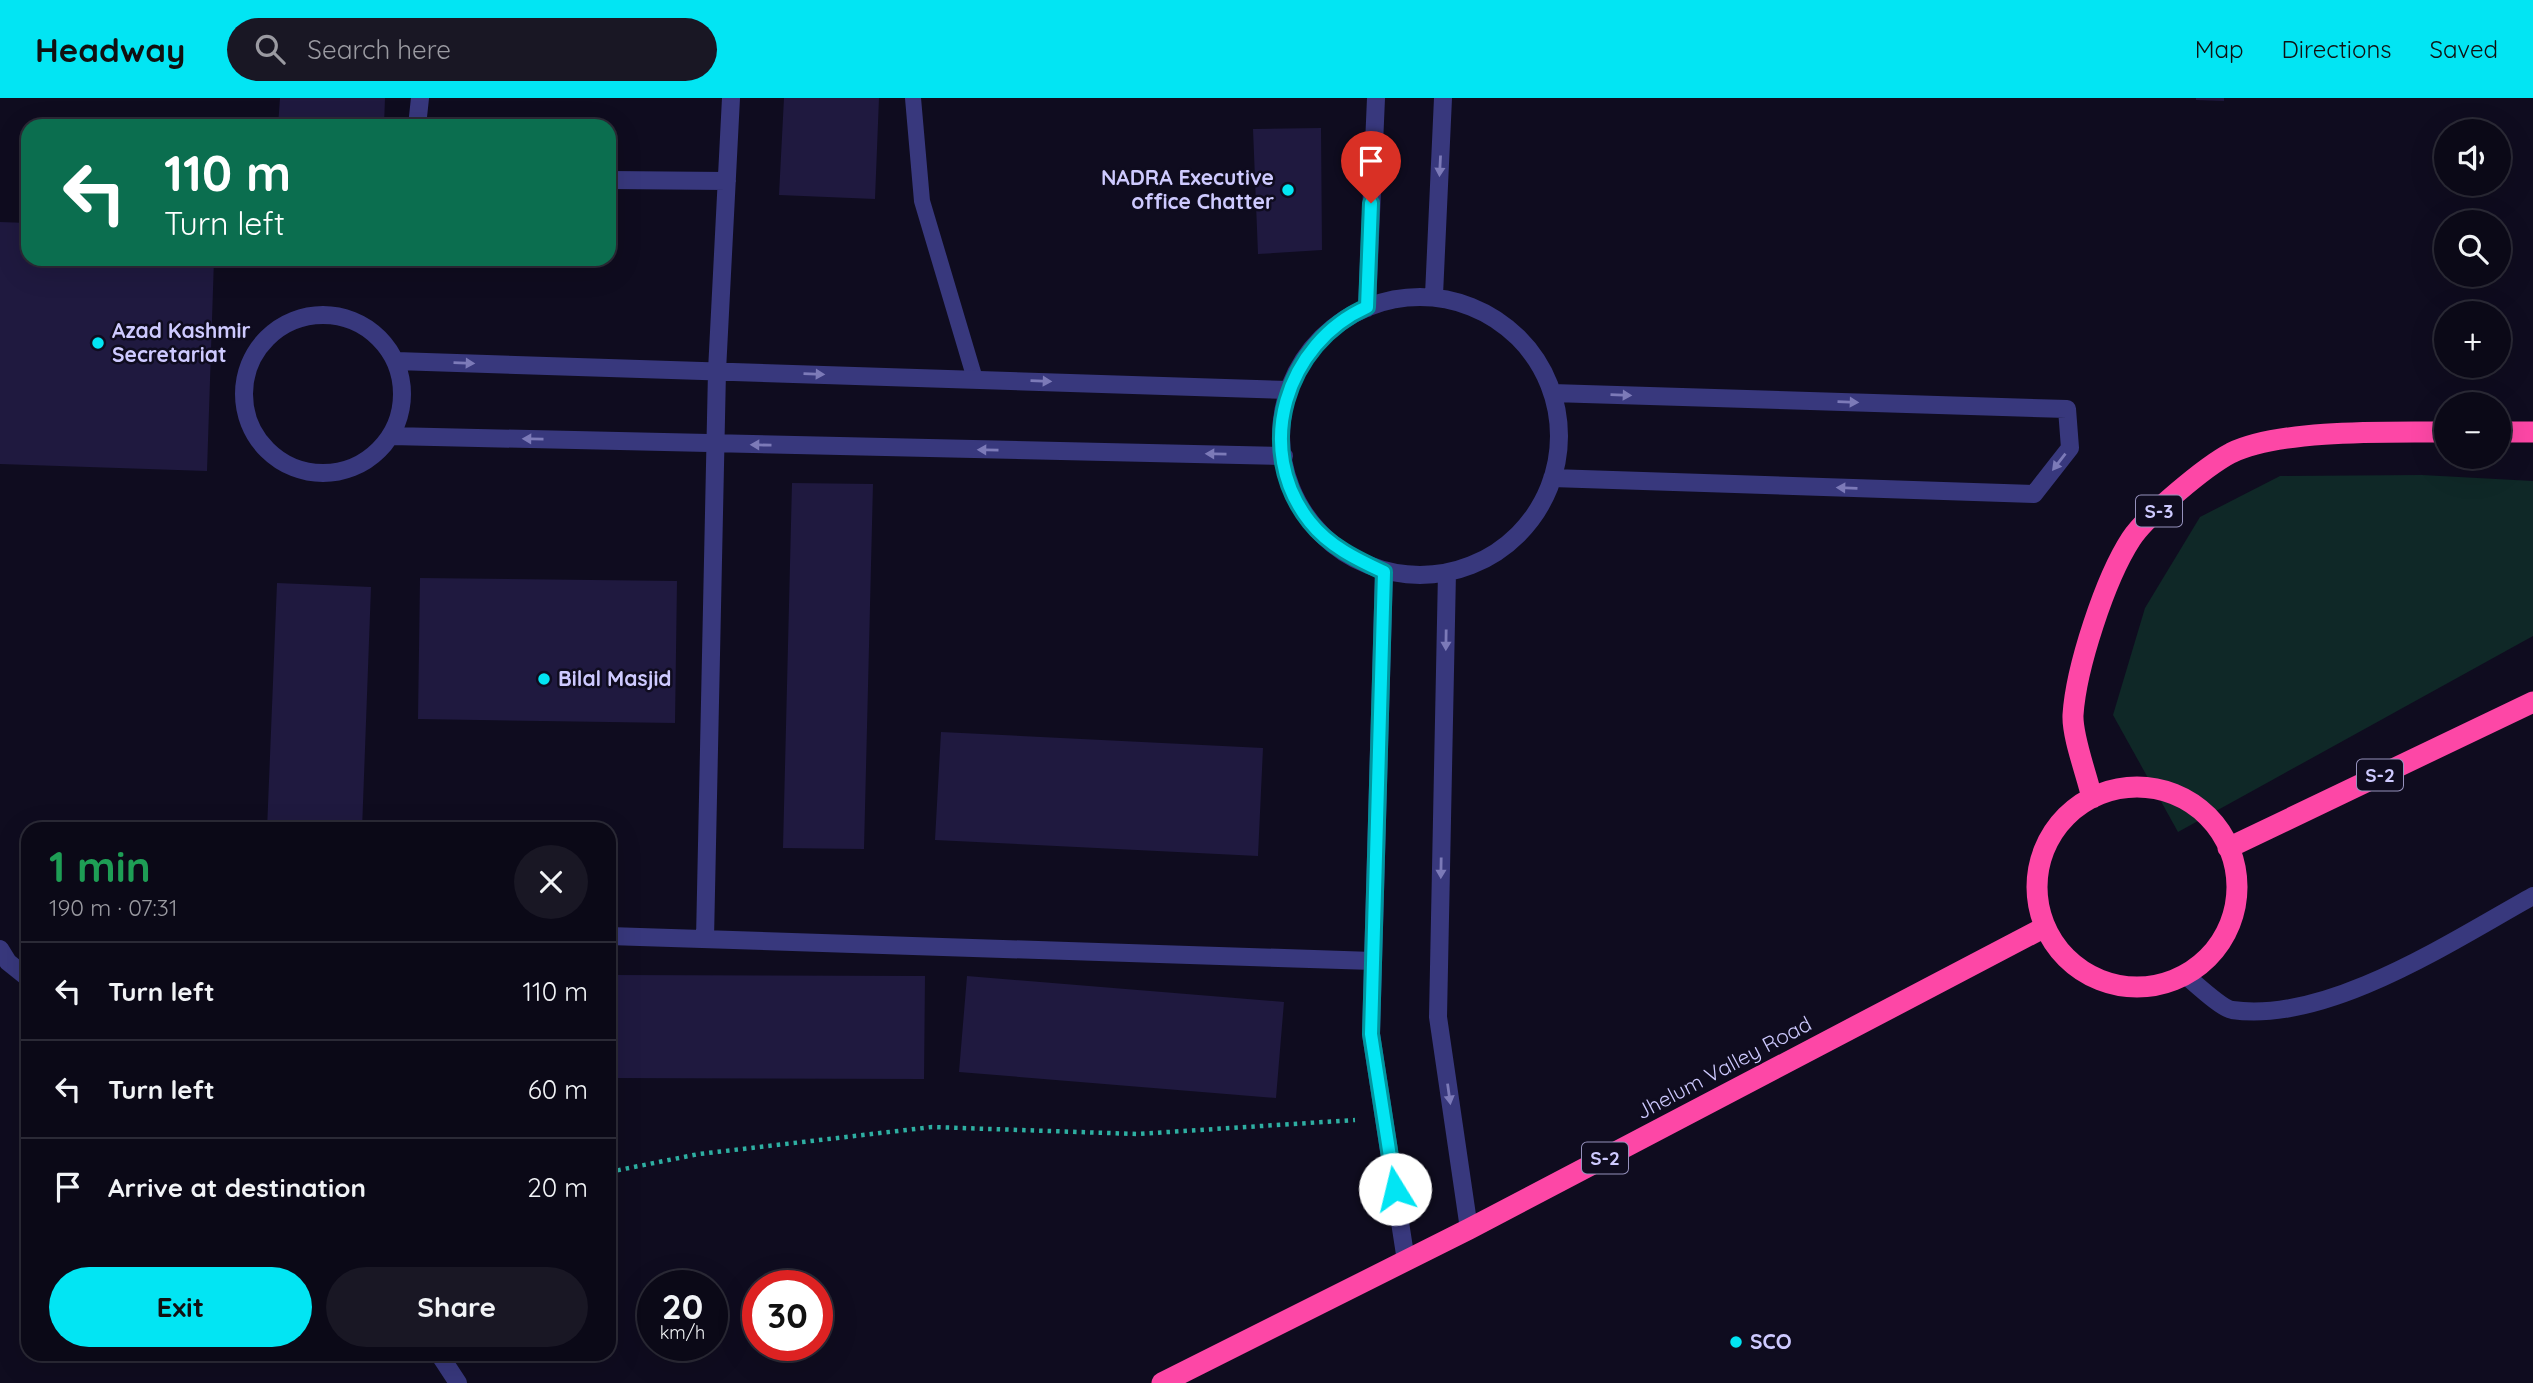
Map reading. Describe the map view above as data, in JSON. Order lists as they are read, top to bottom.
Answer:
{
  "streets": {
    "highway": ["S-3", "S-2", "Jhelum Valley Road"]
  },
  "crossings": [
    ["S-3", "S-2"],
    ["S-3", "Jhelum Valley Road"],
    ["S-2", "Jhelum Valley Road"]
  ],
  "places": [
    "NADRA Executive office Chatter",
    "Azad Kashmir Secretariat",
    "Bilal Masjid",
    "SCO"
  ],
  "page": {
    "header": "Headway",
    "search": "Search here",
    "nav": ["Map", "Directions", "Saved"],
    "map_buttons": ["+", "−"],
    "turn": ["110 m", "Turn left"],
    "heading": ["1 min", "190 m · 07:31"],
    "list": [
      {
        "name": "Turn left",
        "value": "110 m"
      },
      {
        "name": "Turn left",
        "value": "60 m"
      },
      {
        "name": "Arrive at destination",
        "value": "20 m"
      }
    ],
    "buttons": ["Exit", "Share"],
    "speed": "20 km/h",
    "limit": "30"
  }
}
